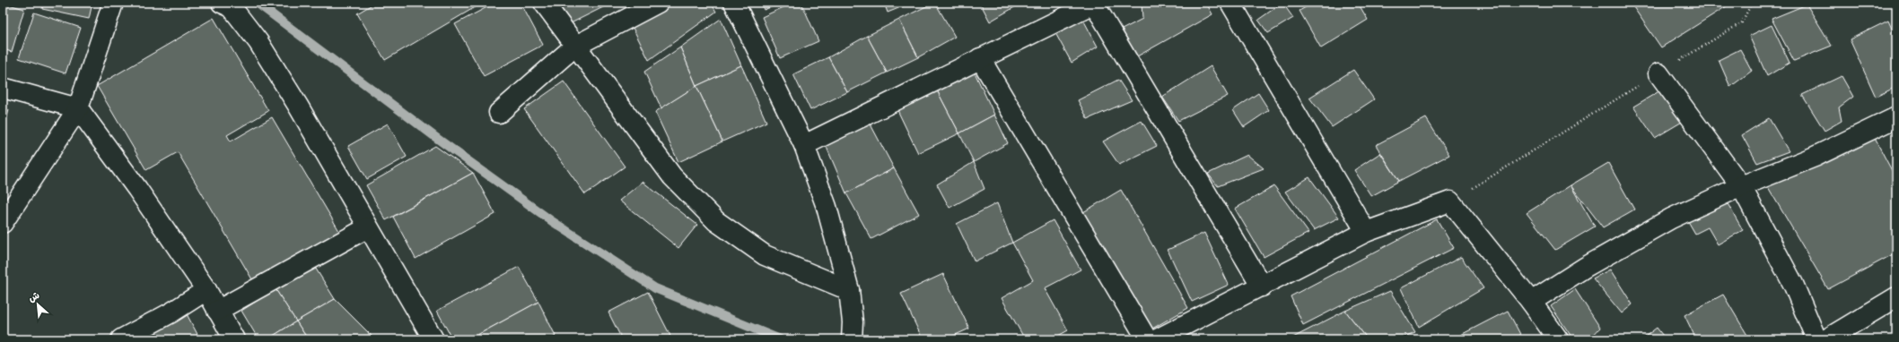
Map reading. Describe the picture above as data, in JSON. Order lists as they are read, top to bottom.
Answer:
{
  "north": "top left"
}
